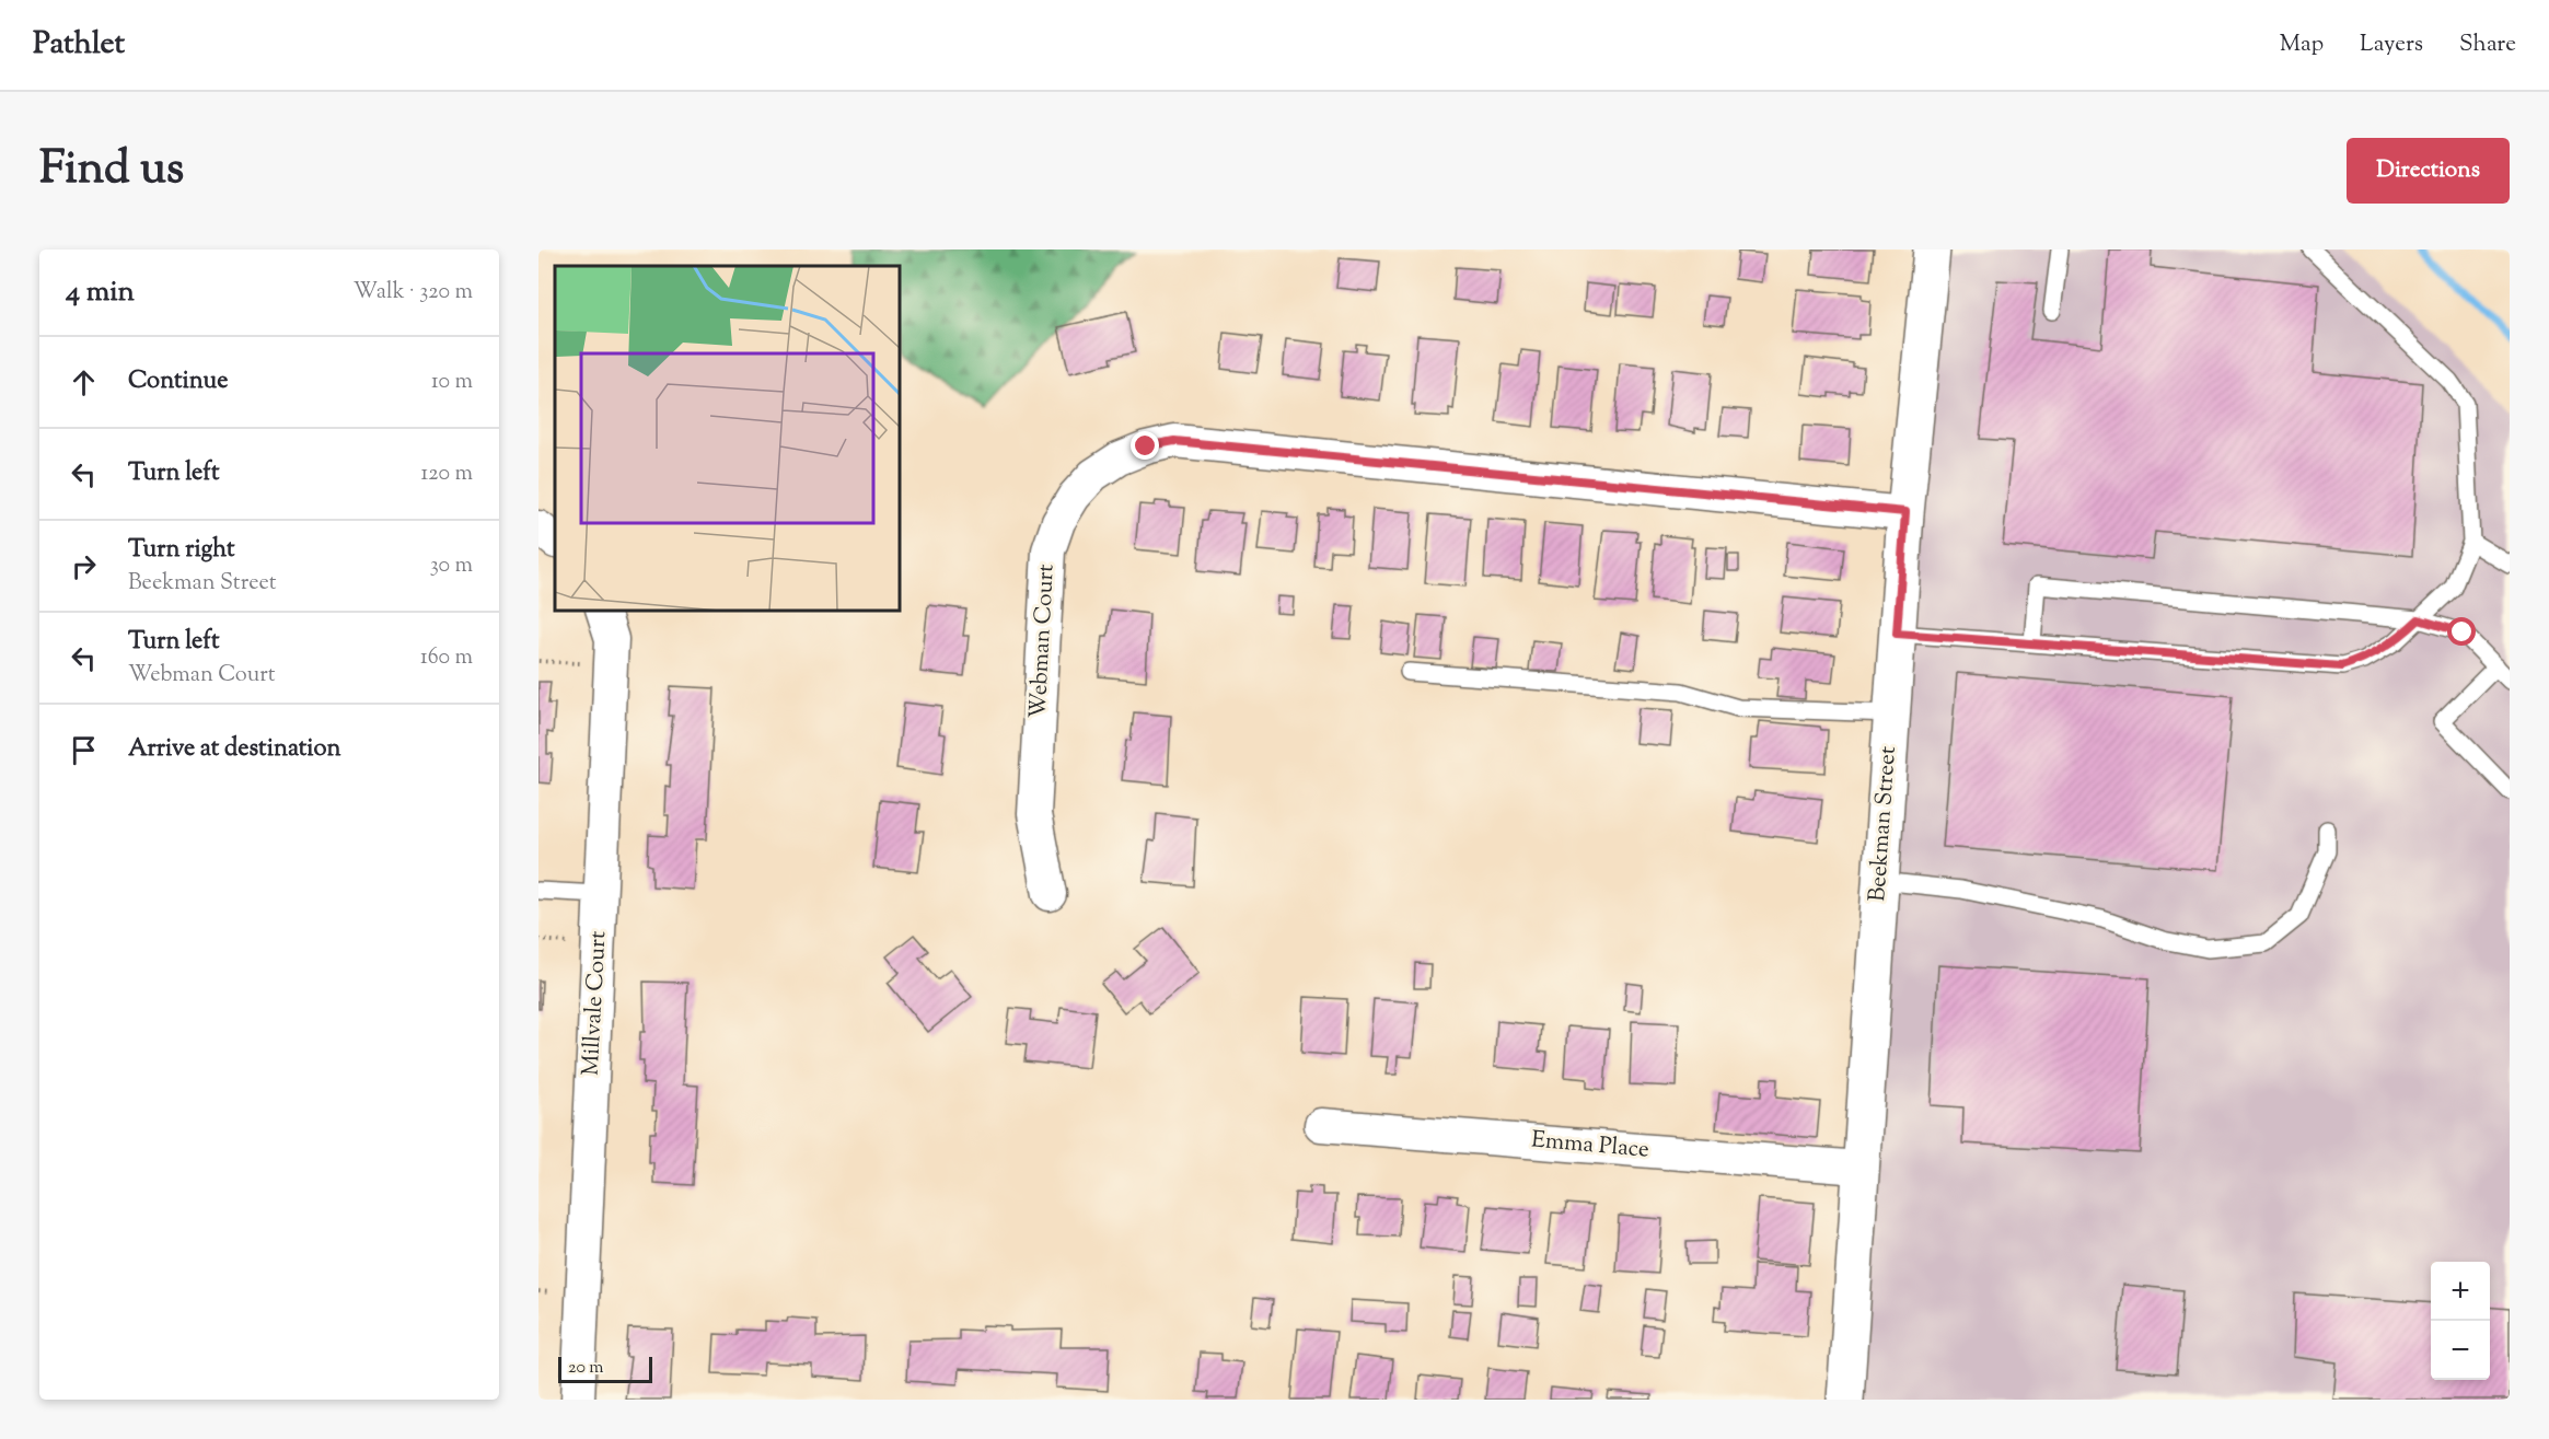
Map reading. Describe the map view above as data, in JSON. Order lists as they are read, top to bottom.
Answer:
{
  "streets": {
    "main road": ["Beekman Street"],
    "street": ["Webman Court", "Millvale Court", "Emma Place"]
  },
  "crossings": [
    ["Webman Court", "Beekman Street"],
    ["Beekman Street", "Emma Place"]
  ],
  "scale_bar": "20 m",
  "page": {
    "header": "Pathlet",
    "nav": ["Map", "Layers", "Share"],
    "title": "Find us",
    "buttons": "Directions",
    "heading": ["4 min", "Walk · 320 m"],
    "list": [
      ["Continue", "10 m"],
      ["Turn left", "120 m"],
      ["Turn right", "Beekman Street", "30 m"],
      ["Turn left", "Webman Court", "160 m"],
      "Arrive at destination"
    ],
    "map_buttons": ["+", "−"],
    "scale": "20 m"
  }
}
